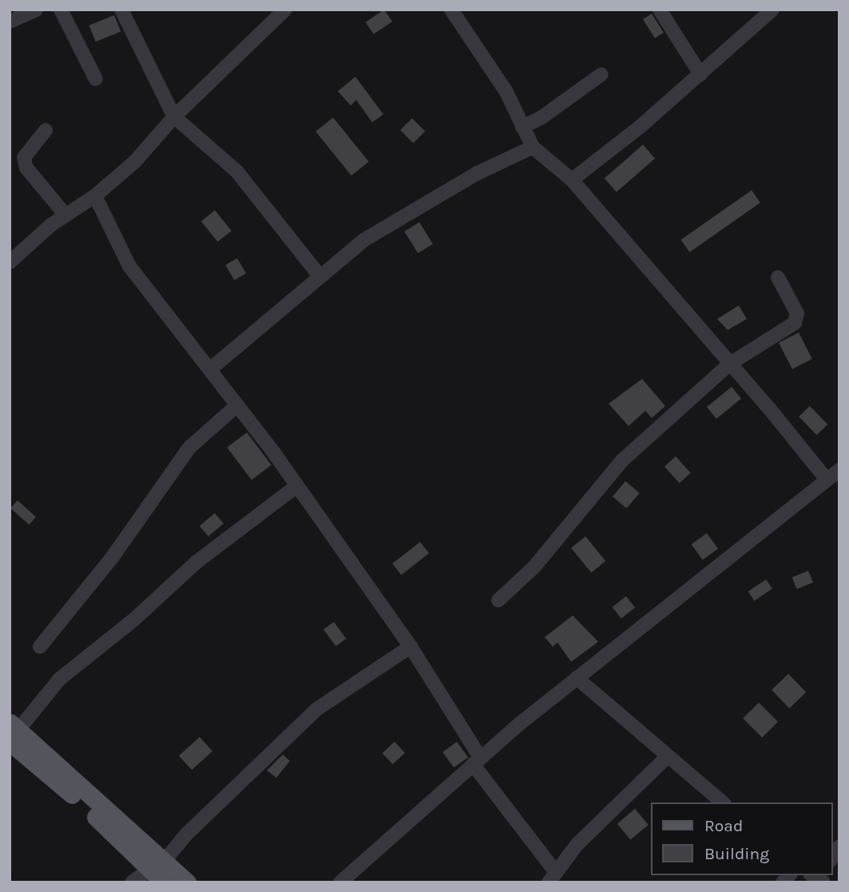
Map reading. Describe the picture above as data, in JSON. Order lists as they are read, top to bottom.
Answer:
{
  "legend": ["Road", "Building"]
}
